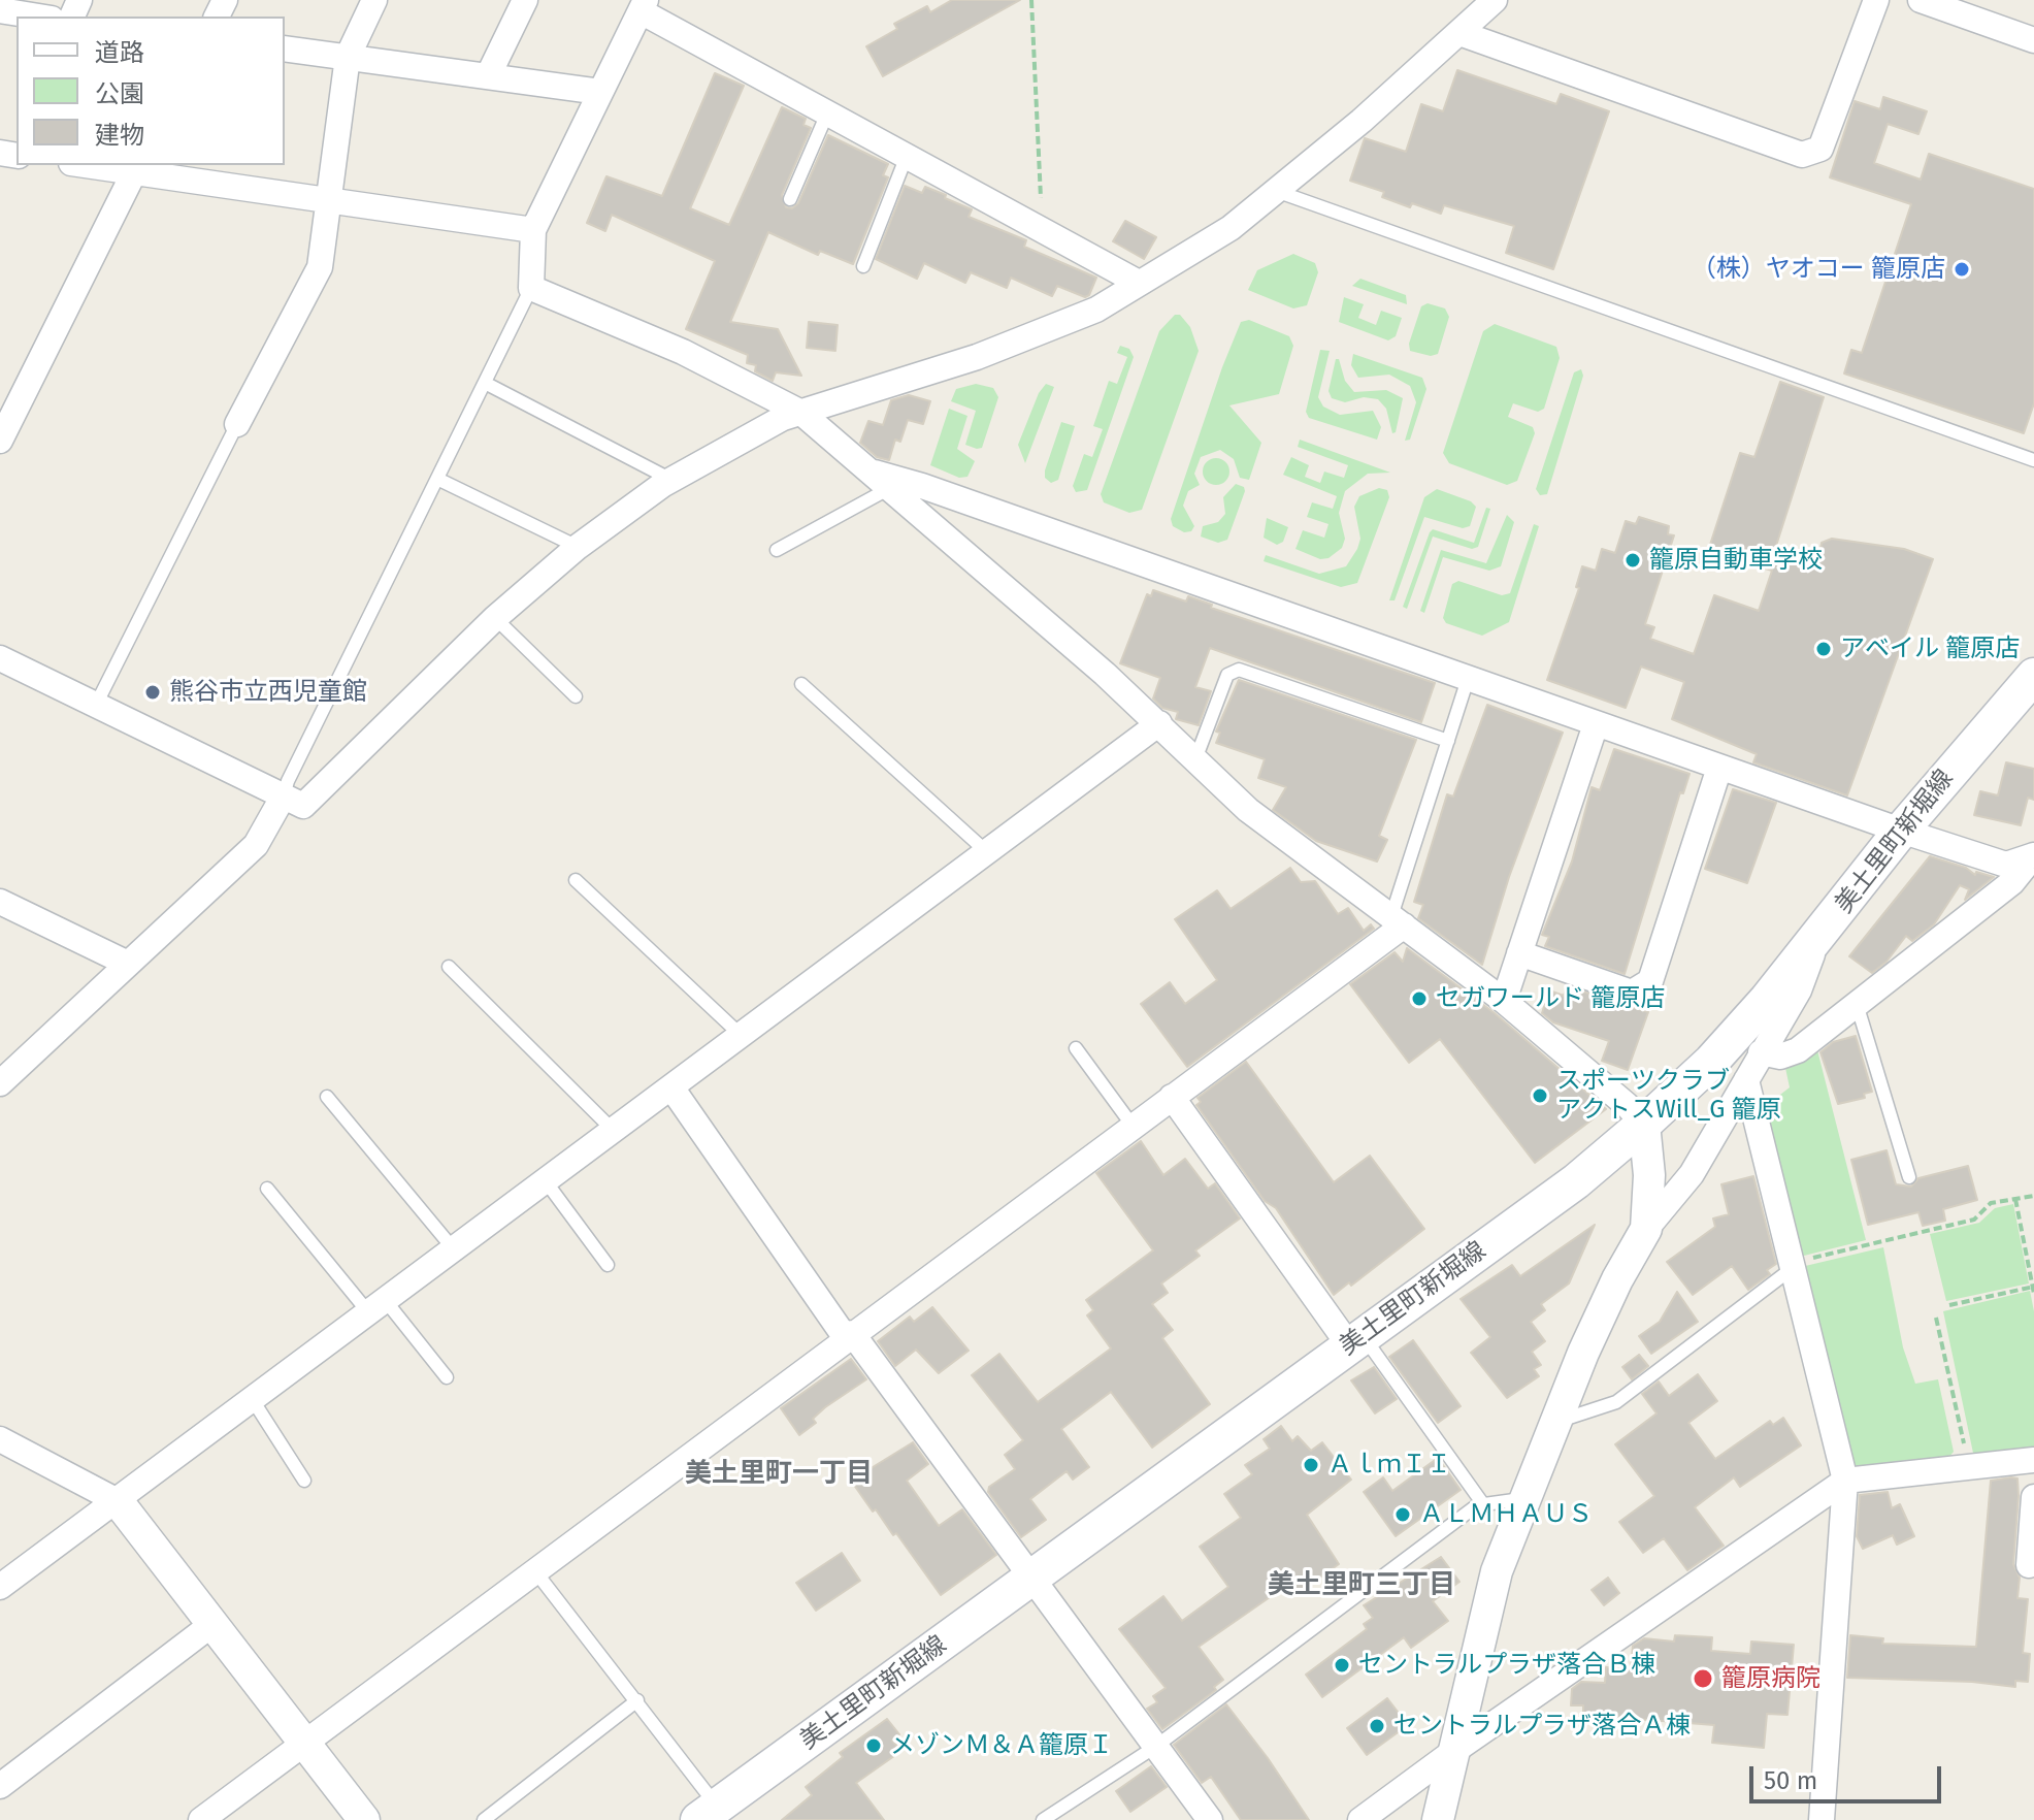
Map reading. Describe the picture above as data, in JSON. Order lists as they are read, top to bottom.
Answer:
{
  "streets": {
    "main road": ["美土里町新堀線"]
  },
  "districts": ["美土里町一丁目", "美土里町三丁目"],
  "places": [
    "（株）ヤオコー 籠原店",
    "籠原自動車学校",
    "アベイル 籠原店",
    "熊谷市立西児童館",
    "セガワールド 籠原店",
    "スポーツクラブ アクトスWill_G 籠原",
    "ＡｌｍＩＩ",
    "ＡＬＭＨＡＵＳ",
    "セントラルプラザ落合Ｂ棟",
    "籠原病院",
    "セントラルプラザ落合Ａ棟",
    "メゾンＭ＆Ａ籠原Ｉ"
  ],
  "legend": ["道路", "公園", "建物"],
  "scale_bar": "50 m"
}
